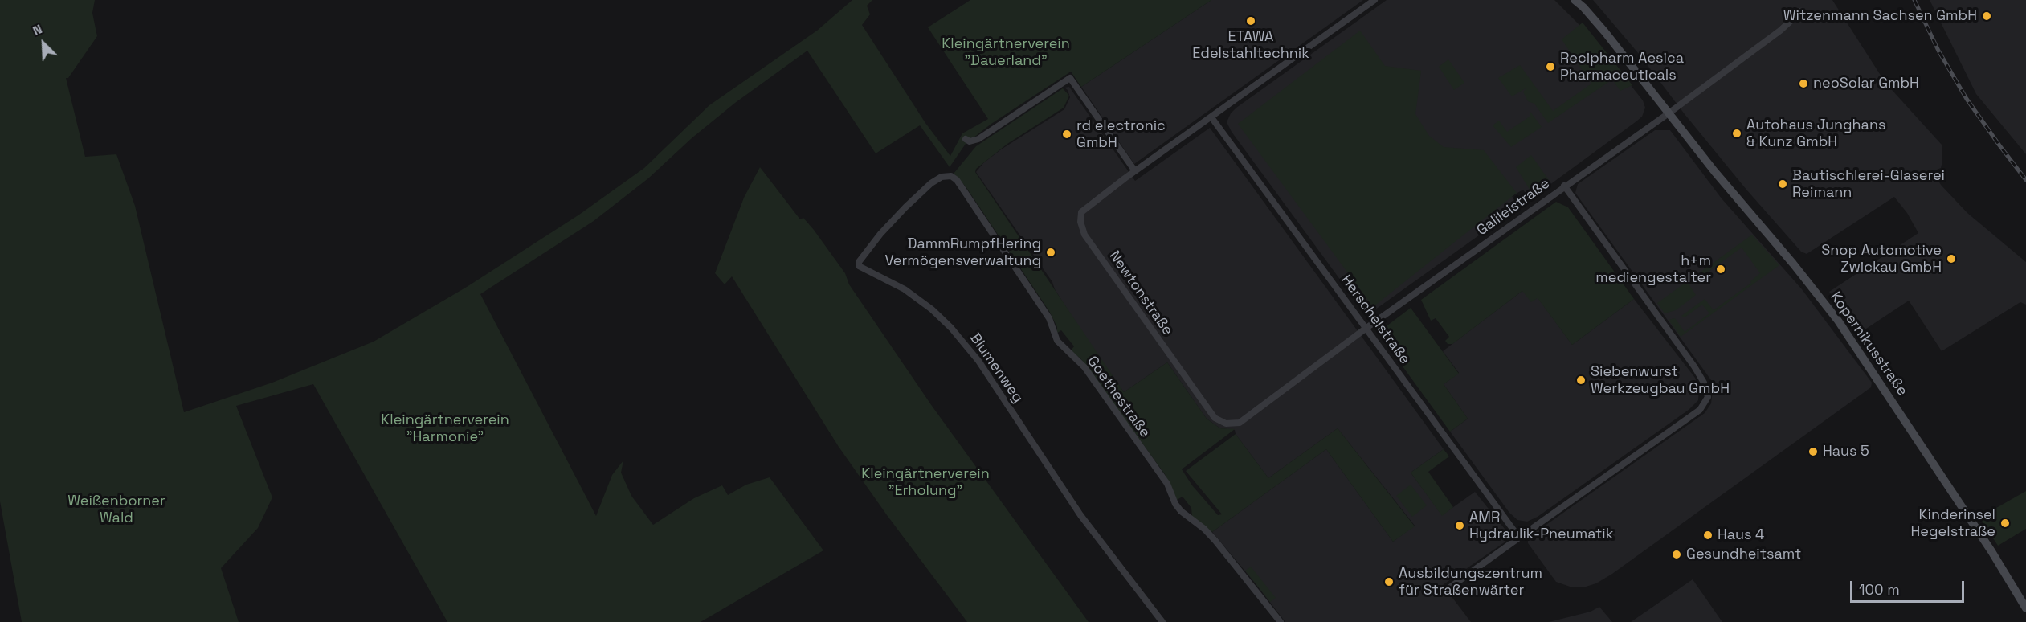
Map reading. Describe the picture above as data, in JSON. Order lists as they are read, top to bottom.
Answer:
{
  "streets": {
    "street": [
      "Galileistraße",
      "Newtonstraße",
      "Herschelstraße",
      "Kopernikusstraße",
      "Blumenweg",
      "Goethestraße"
    ]
  },
  "crossings": [
    ["Galileistraße", "Newtonstraße"],
    ["Galileistraße", "Herschelstraße"],
    ["Galileistraße", "Kopernikusstraße"],
    ["Newtonstraße", "Herschelstraße"],
    ["Blumenweg", "Goethestraße"]
  ],
  "parks": [
    "Kleingärtnerverein \"Dauerland\"",
    "Kleingärtnerverein \"Harmonie\"",
    "Kleingärtnerverein \"Erholung\"",
    "Weißenborner Wald"
  ],
  "places": [
    "Witzenmann Sachsen GmbH",
    "ETAWA Edelstahltechnik",
    "Recipharm Aesica Pharmaceuticals",
    "neoSolar GmbH",
    "Autohaus Junghans & Kunz GmbH",
    "rd electronic GmbH",
    "Bautischlerei-Glaserei Reimann",
    "DammRumpfHering Vermögensverwaltung",
    "Snop Automotive Zwickau GmbH",
    "h+m mediengestalter",
    "Siebenwurst Werkzeugbau GmbH",
    "Haus 5",
    "Kinderinsel Hegelstraße",
    "AMR Hydraulik-Pneumatik",
    "Haus 4",
    "Gesundheitsamt",
    "Ausbildungszentrum für Straßenwärter"
  ],
  "scale_bar": "100 m",
  "north": "top left"
}
